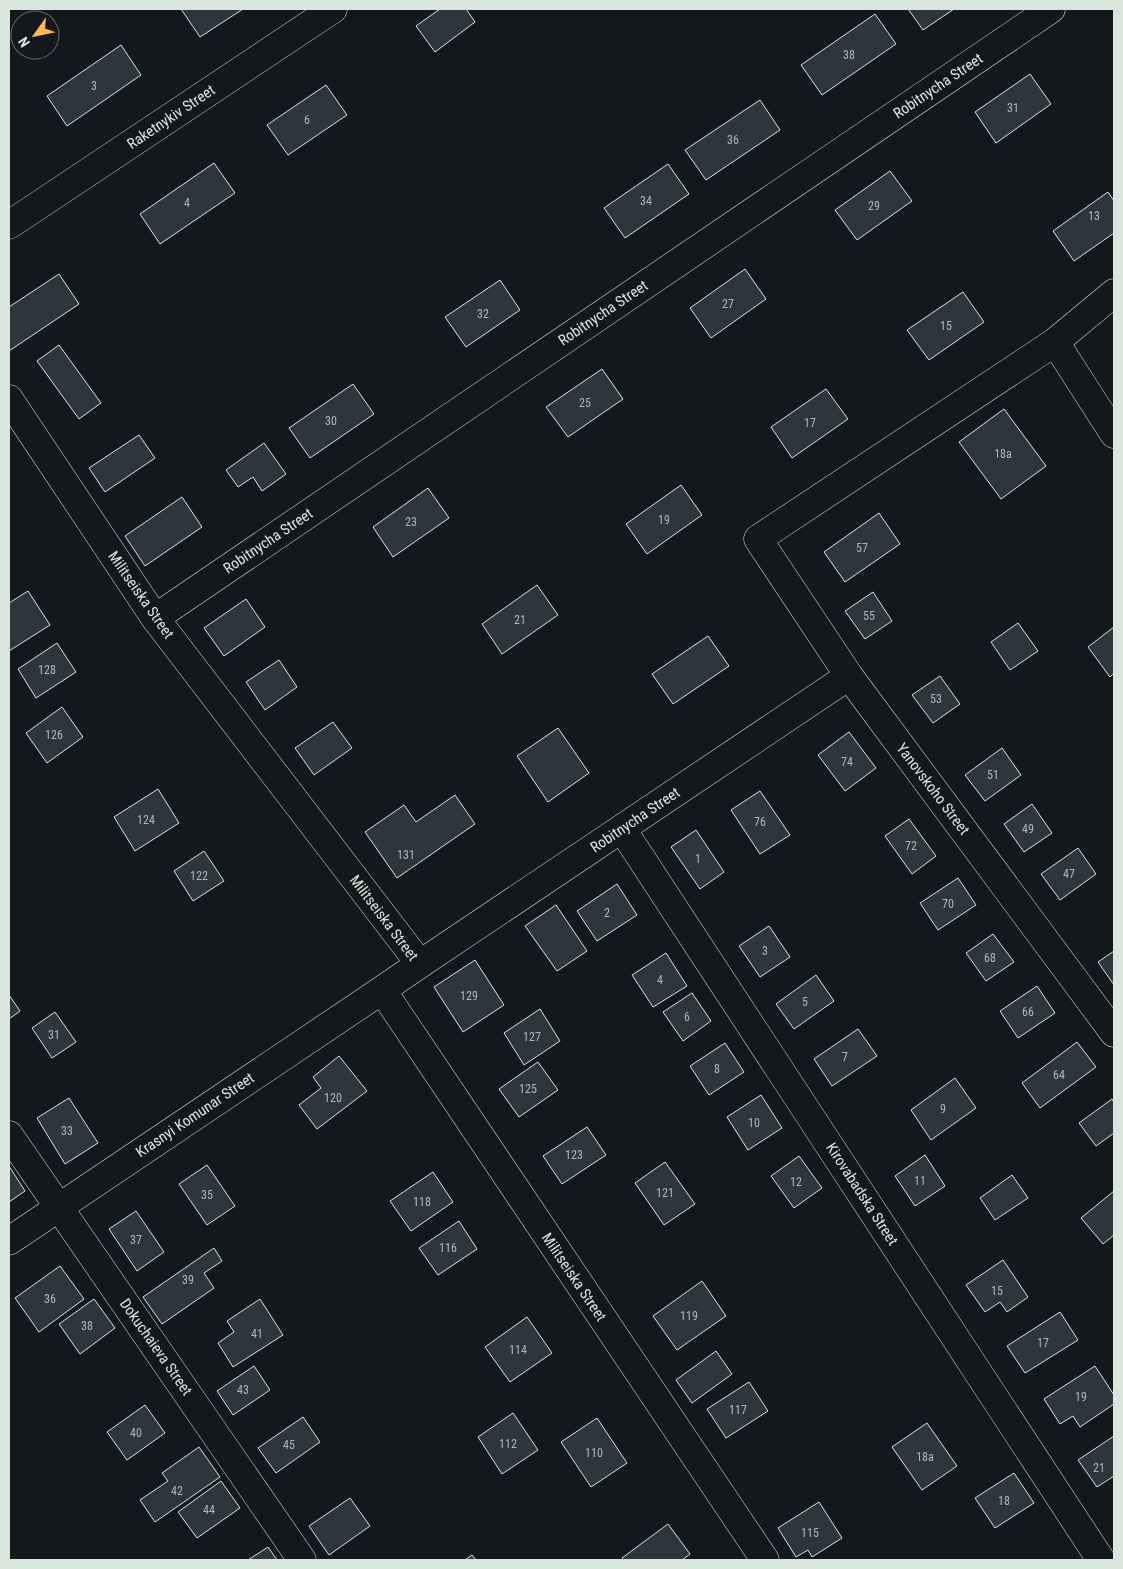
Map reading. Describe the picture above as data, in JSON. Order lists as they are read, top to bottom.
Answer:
{
  "streets": {
    "street": [
      "Robitnycha Street",
      "Raketnykiv Street",
      "Militseiska Street",
      "Yanovskoho Street",
      "Krasnyi Komunar Street",
      "Kirovabadska Street",
      "Dokuchaieva Street"
    ]
  },
  "crossings": [
    ["Robitnycha Street", "Militseiska Street"],
    ["Robitnycha Street", "Yanovskoho Street"],
    ["Robitnycha Street", "Kirovabadska Street"],
    ["Militseiska Street", "Krasnyi Komunar Street"],
    ["Krasnyi Komunar Street", "Dokuchaieva Street"]
  ],
  "house_numbers": [
    "38",
    "3",
    "31",
    "6",
    "36",
    "34",
    "4",
    "29",
    "13",
    "27",
    "32",
    "15",
    "25",
    "30",
    "17",
    "18а",
    "19",
    "23",
    "57",
    "55",
    "21",
    "128",
    "53",
    "126",
    "74",
    "51",
    "124",
    "76",
    "49",
    "72",
    "131",
    "1",
    "47",
    "122",
    "70",
    "2",
    "3",
    "68",
    "4",
    "129",
    "5",
    "66",
    "6",
    "31",
    "127",
    "7",
    "8",
    "64",
    "125",
    "120",
    "9",
    "10",
    "33",
    "123",
    "11",
    "12",
    "121",
    "35",
    "118",
    "37",
    "116",
    "39",
    "15",
    "36",
    "119",
    "38",
    "41",
    "17",
    "114",
    "43",
    "19",
    "117",
    "40",
    "112",
    "45",
    "110",
    "18а",
    "21",
    "42",
    "18",
    "44",
    "115"
  ],
  "north": "bottom left"
}
